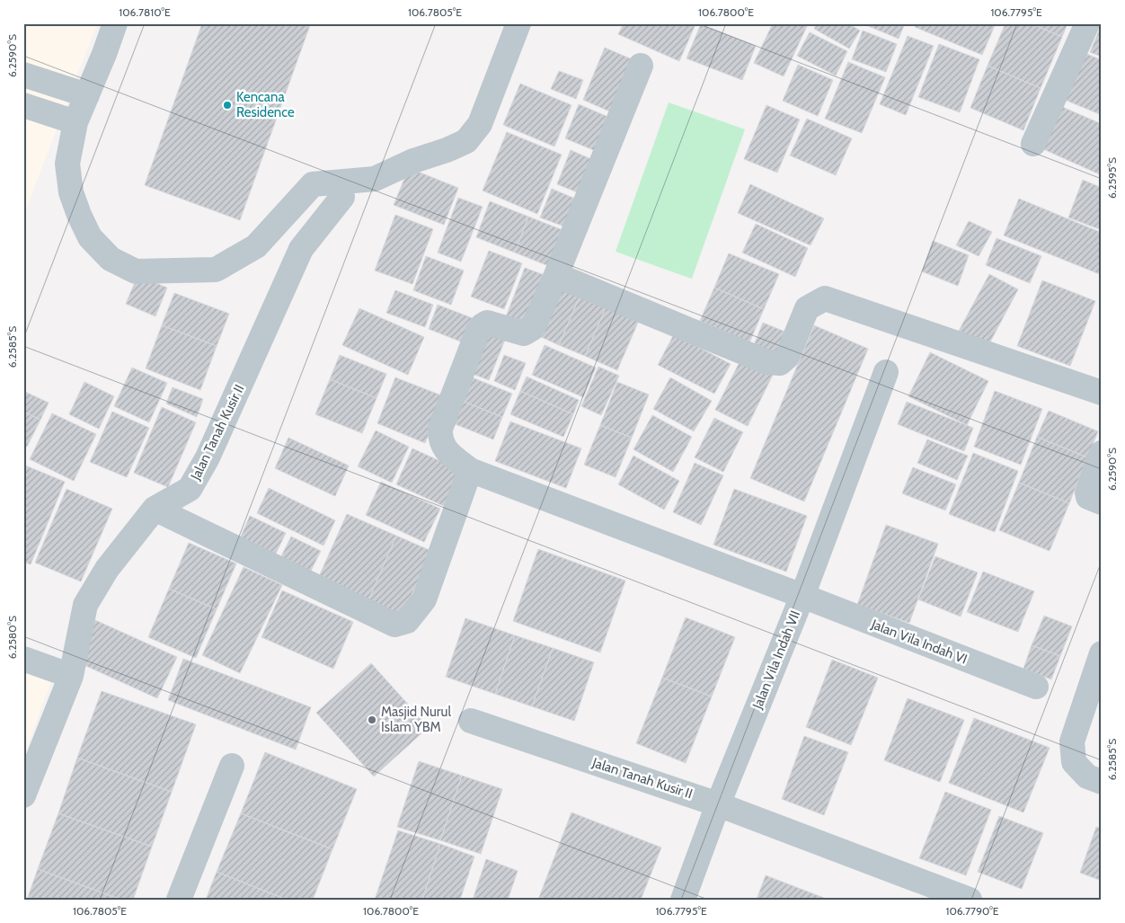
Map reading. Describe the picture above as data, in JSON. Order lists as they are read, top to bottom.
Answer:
{
  "streets": {
    "street": ["Jalan Tanah Kusir II", "Jalan Vila Indah VI", "Jalan Vila Indah VII"]
  },
  "crossings": [
    ["Jalan Tanah Kusir II", "Jalan Vila Indah VII"],
    ["Jalan Vila Indah VI", "Jalan Vila Indah VII"]
  ],
  "places": ["Kencana Residence", "Masjid Nurul Islam YBM"],
  "coordinates": [
    "106.7810°E",
    "106.7805°E",
    "106.7800°E",
    "106.7795°E",
    "6.2590°S",
    "6.2595°S",
    "6.2585°S",
    "6.2580°S",
    "106.7790°E"
  ]
}
